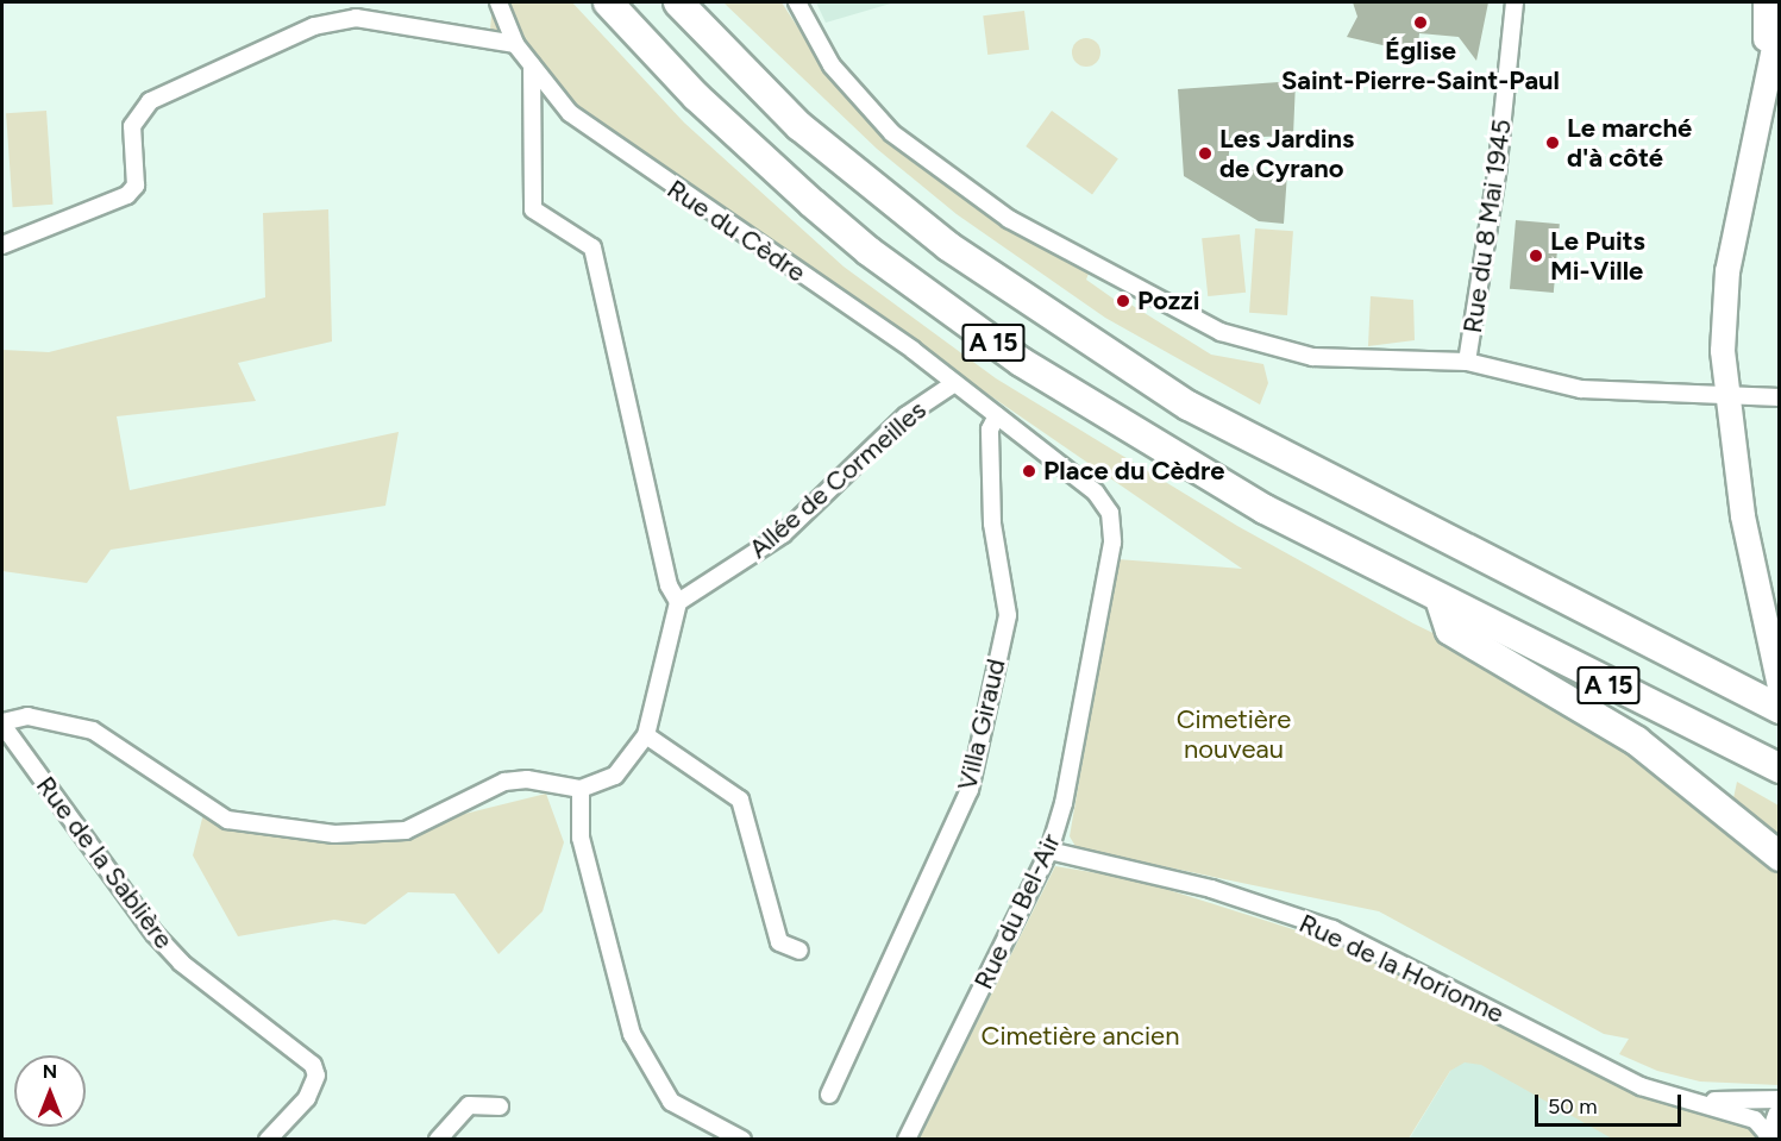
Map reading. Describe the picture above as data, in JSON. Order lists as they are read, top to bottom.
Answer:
{
  "streets": {
    "highway": ["A 15"],
    "street": [
      "Rue du 8 Mai 1945",
      "Rue du Cèdre",
      "Allée de Cormeilles",
      "Villa Giraud",
      "Rue de la Sablière",
      "Rue du Bel-Air",
      "Rue de la Horionne"
    ]
  },
  "crossings": [
    ["Rue du Cèdre", "Allée de Cormeilles"],
    ["Villa Giraud", "Rue du Bel-Air"],
    ["Rue du Bel-Air", "Rue de la Horionne"]
  ],
  "parks": ["Cimetière nouveau", "Cimetière ancien"],
  "places": [
    "Église Saint-Pierre-Saint-Paul",
    "Le marché d'à côté",
    "Les Jardins de Cyrano",
    "Le Puits Mi-Ville",
    "Pozzi",
    "Place du Cèdre"
  ],
  "scale_bar": "50 m",
  "north": "top"
}
